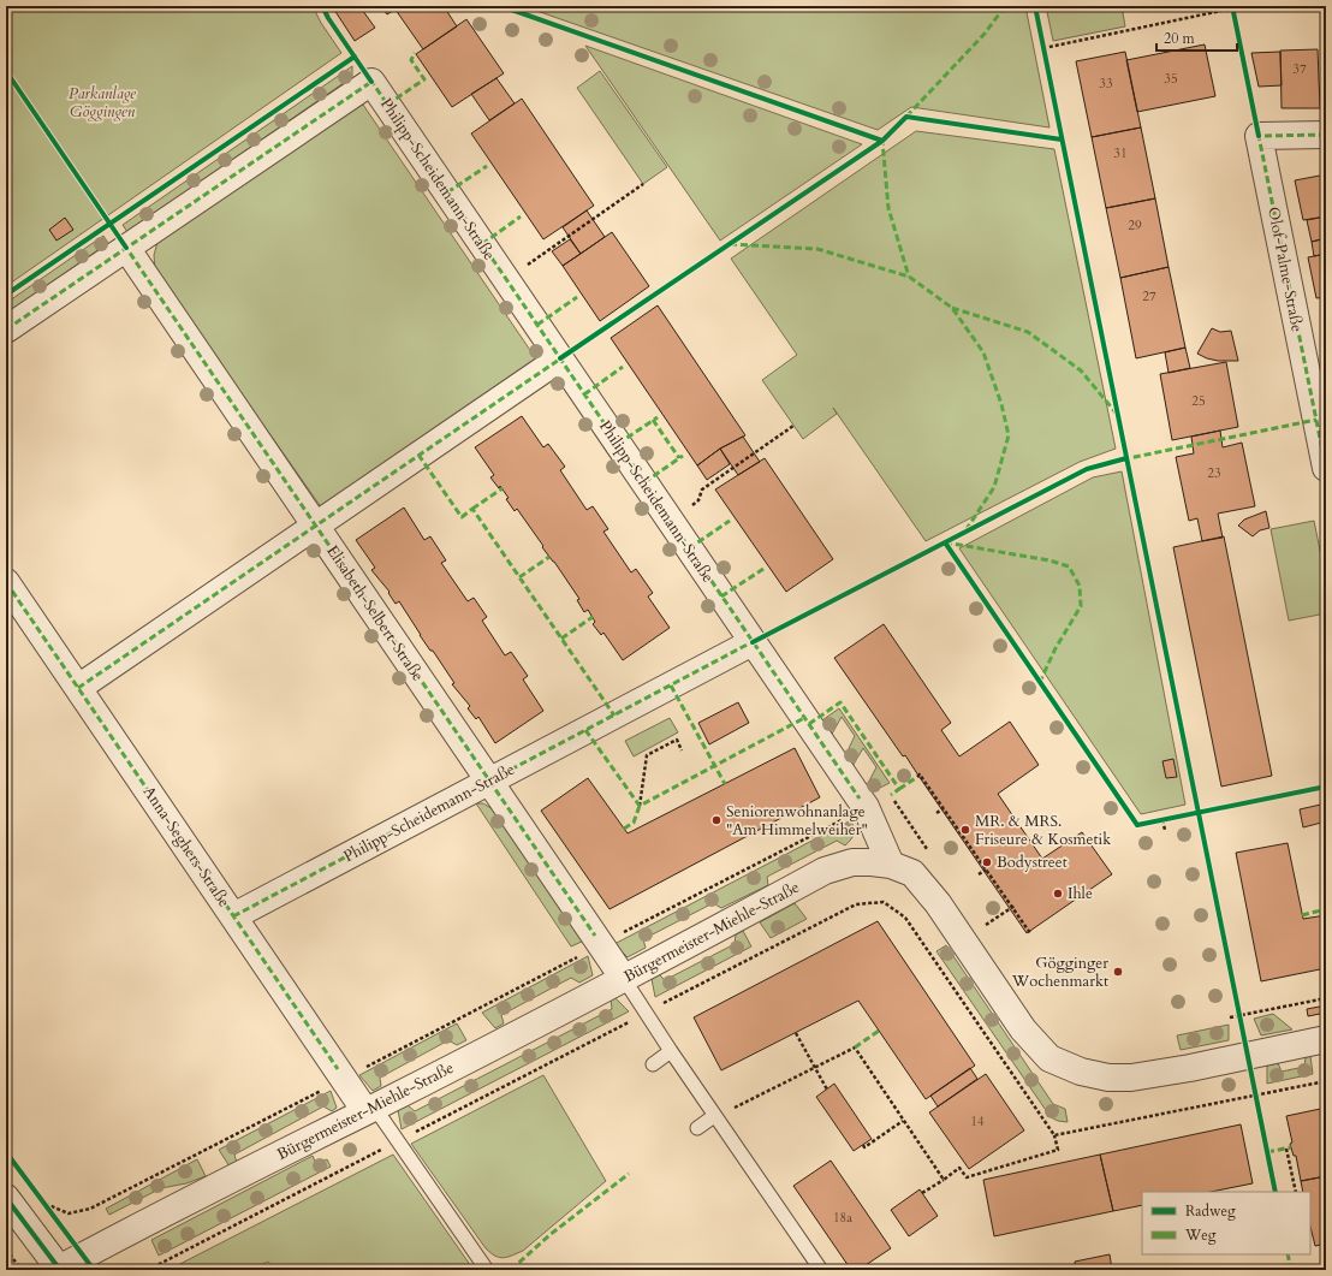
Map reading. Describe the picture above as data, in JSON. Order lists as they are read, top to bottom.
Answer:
{
  "streets": {
    "street": [
      "Philipp-Scheidemann-Straße",
      "Olof-Palme-Straße",
      "Elisabeth-Selbert-Straße",
      "Anna-Seghers-Straße",
      "Bürgermeister-Miehle-Straße"
    ]
  },
  "crossings": [
    ["Philipp-Scheidemann-Straße", "Elisabeth-Selbert-Straße"],
    ["Philipp-Scheidemann-Straße", "Anna-Seghers-Straße"],
    ["Philipp-Scheidemann-Straße", "Bürgermeister-Miehle-Straße"],
    ["Elisabeth-Selbert-Straße", "Bürgermeister-Miehle-Straße"],
    ["Anna-Seghers-Straße", "Bürgermeister-Miehle-Straße"]
  ],
  "parks": ["Parkanlage Göggingen"],
  "places": [
    "Seniorenwohnanlage \"Am Himmelweiher\"",
    "MR. & MRS. Friseure & Kosmetik",
    "Bodystreet",
    "Ihle",
    "Gögginger Wochenmarkt"
  ],
  "house_numbers": [
    "37",
    "35",
    "33",
    "31",
    "29",
    "27",
    "25",
    "23",
    "14",
    "18a"
  ],
  "legend": ["Radweg", "Weg"],
  "scale_bar": "20 m"
}
